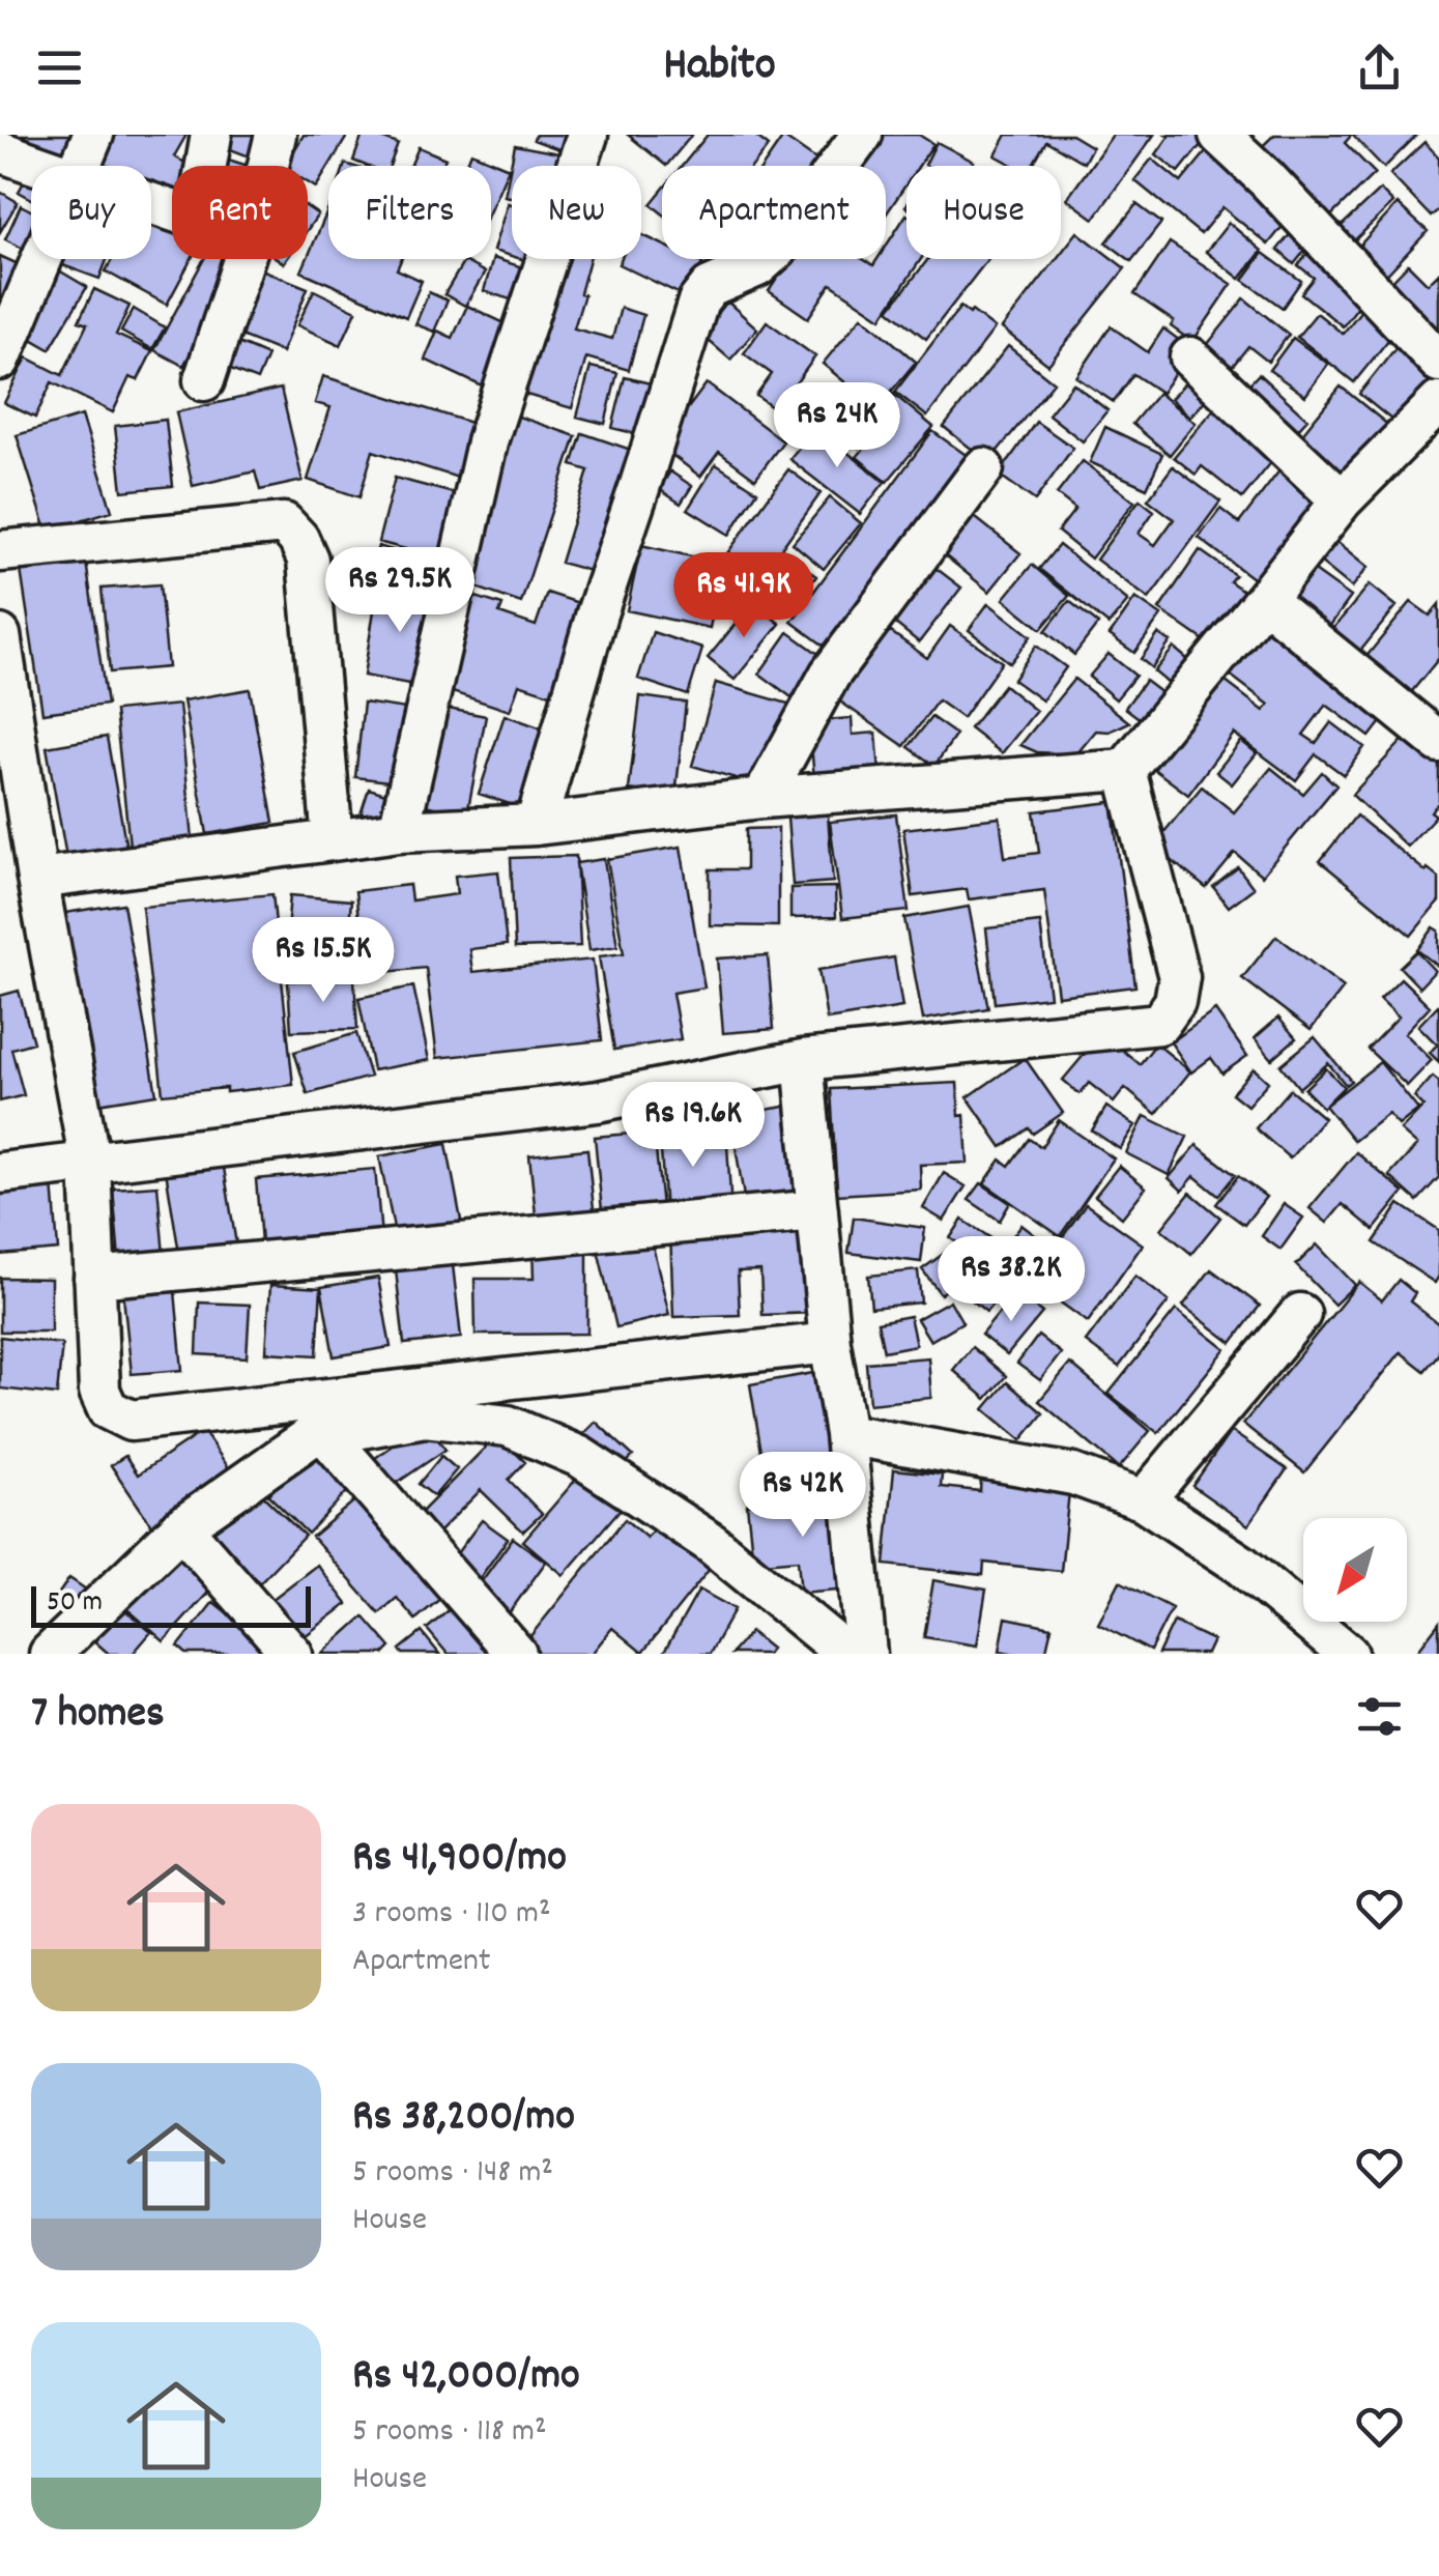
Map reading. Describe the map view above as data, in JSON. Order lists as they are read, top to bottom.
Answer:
{
  "scale_bar": "50 m",
  "north": "bottom left",
  "page": {
    "header": "Habito",
    "chip": [
      "Buy",
      "Rent",
      "Filters",
      "New",
      "Apartment",
      "House"
    ],
    "price": [
      "Rs 24K",
      "Rs 29.5K",
      "Rs 41.9K",
      "Rs 15.5K",
      "Rs 19.6K",
      "Rs 38.2K",
      "Rs 42K"
    ],
    "scale": "50 m",
    "heading": "7 homes",
    "list": [
      {
        "name": "Rs 41,900/mo",
        "note": "3 rooms · 110 m² · Apartment"
      },
      {
        "name": "Rs 38,200/mo",
        "note": "5 rooms · 148 m² · House"
      },
      {
        "name": "Rs 42,000/mo",
        "note": "5 rooms · 118 m² · House"
      }
    ]
  }
}
